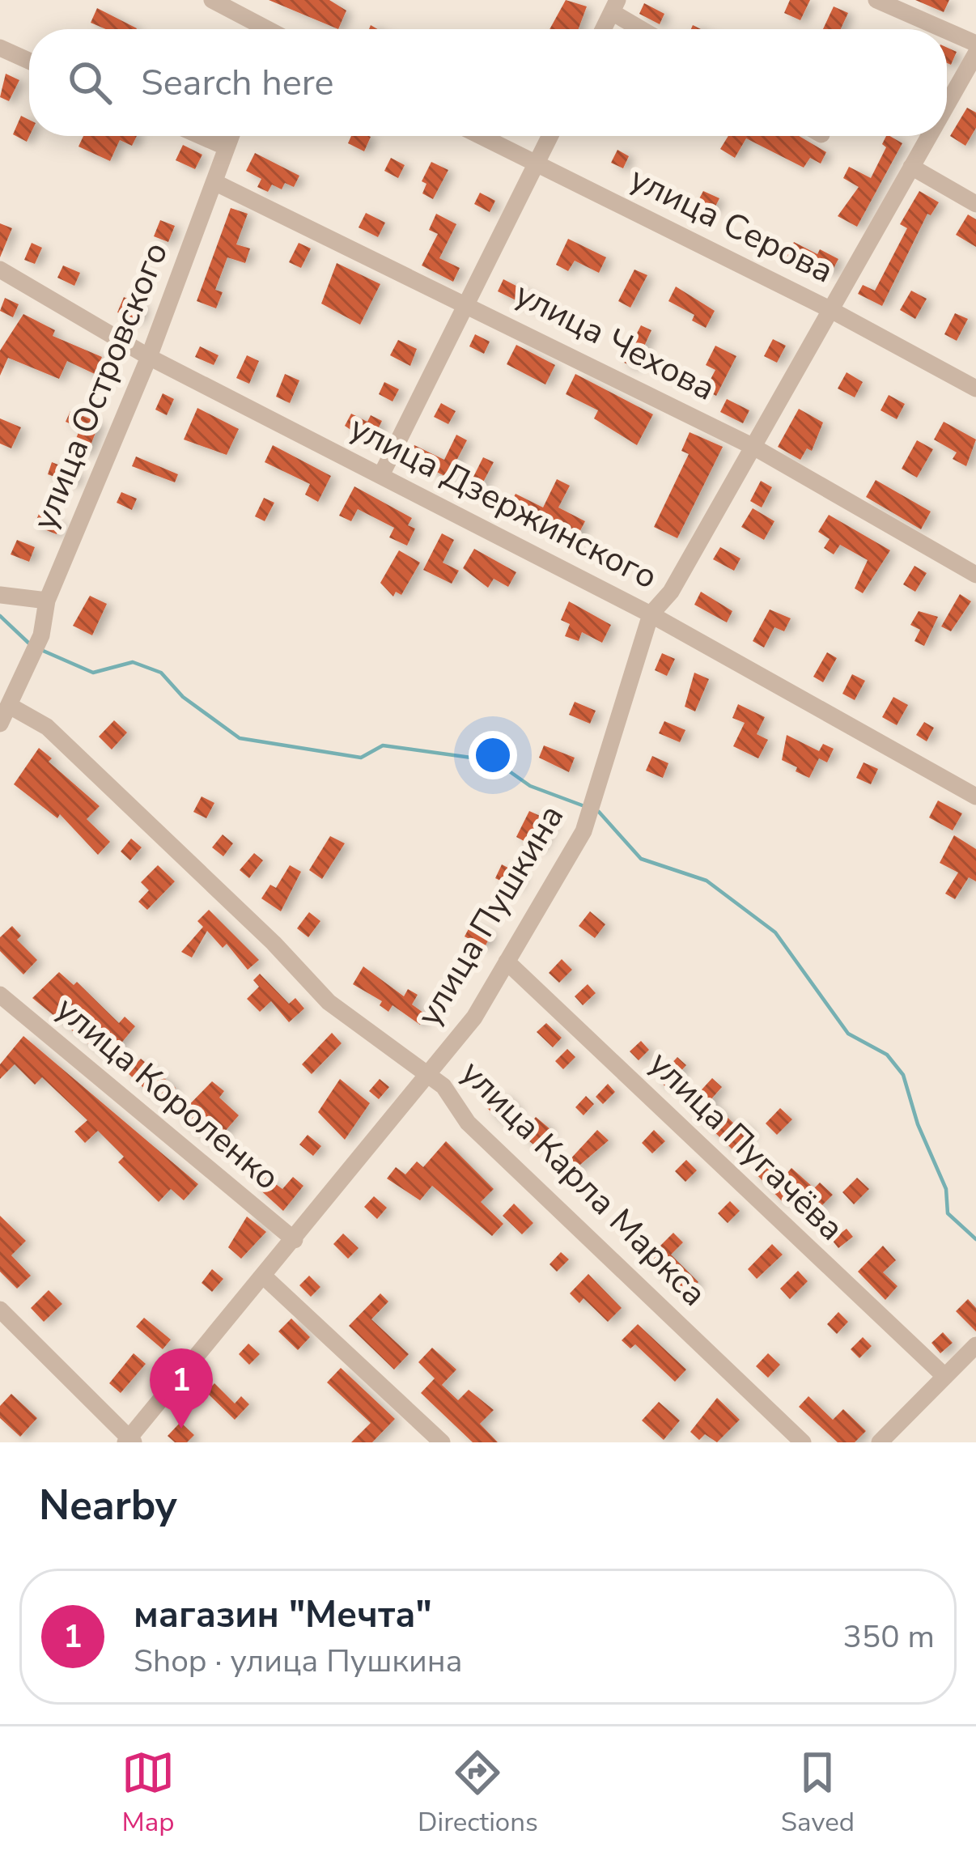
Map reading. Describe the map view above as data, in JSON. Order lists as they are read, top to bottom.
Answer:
{
  "streets": {
    "street": [
      "улица Серова",
      "улица Чехова",
      "улица Островского",
      "улица Дзержинского",
      "улица Пушкина",
      "улица Короленко",
      "улица Пугачёва",
      "улица Карла Маркса"
    ]
  },
  "crossings": [
    ["улица Серова", "улица Пушкина"],
    ["улица Чехова", "улица Островского"],
    ["улица Чехова", "улица Пушкина"],
    ["улица Островского", "улица Дзержинского"],
    ["улица Островского", "улица Карла Маркса"],
    ["улица Дзержинского", "улица Пушкина"],
    ["улица Пушкина", "улица Короленко"],
    ["улица Пушкина", "улица Пугачёва"],
    ["улица Пушкина", "улица Карла Маркса"]
  ],
  "page": {
    "search": "Search here",
    "pins": "1",
    "heading": "Nearby",
    "list": [
      {
        "mark": "1",
        "name": "магазин \"Мечта\"",
        "note": "Shop · улица Пушкина",
        "value": "350 m"
      }
    ],
    "nav": ["Map", "Directions", "Saved"]
  }
}
